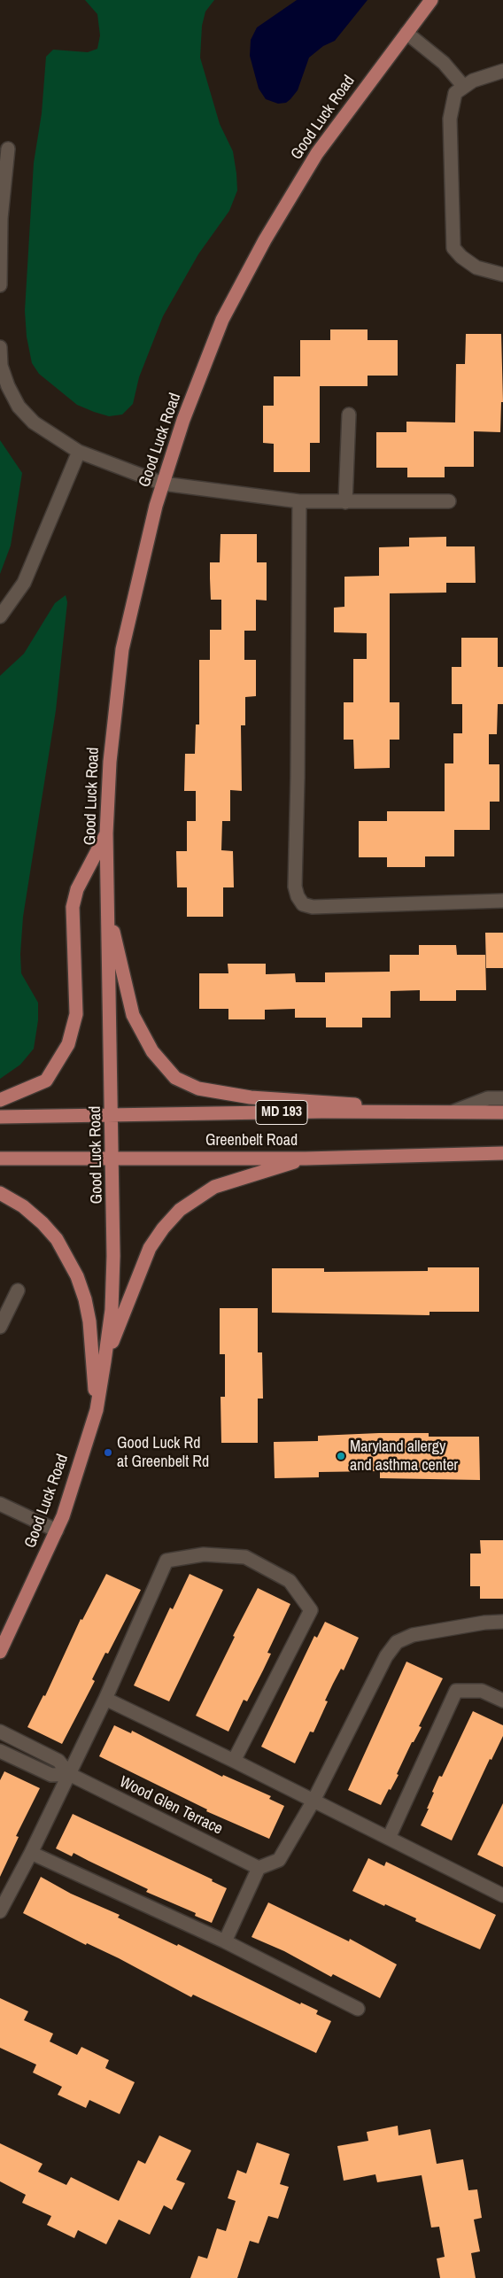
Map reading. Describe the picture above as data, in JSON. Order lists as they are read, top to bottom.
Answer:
{
  "streets": {
    "main road": ["Good Luck Road", "MD 193", "Greenbelt Road"],
    "lane": ["Wood Glen Terrace"]
  },
  "crossings": [
    ["Good Luck Road", "Greenbelt Road"]
  ],
  "places": ["Good Luck Rd at Greenbelt Rd", "Maryland allergy and asthma center"]
}
